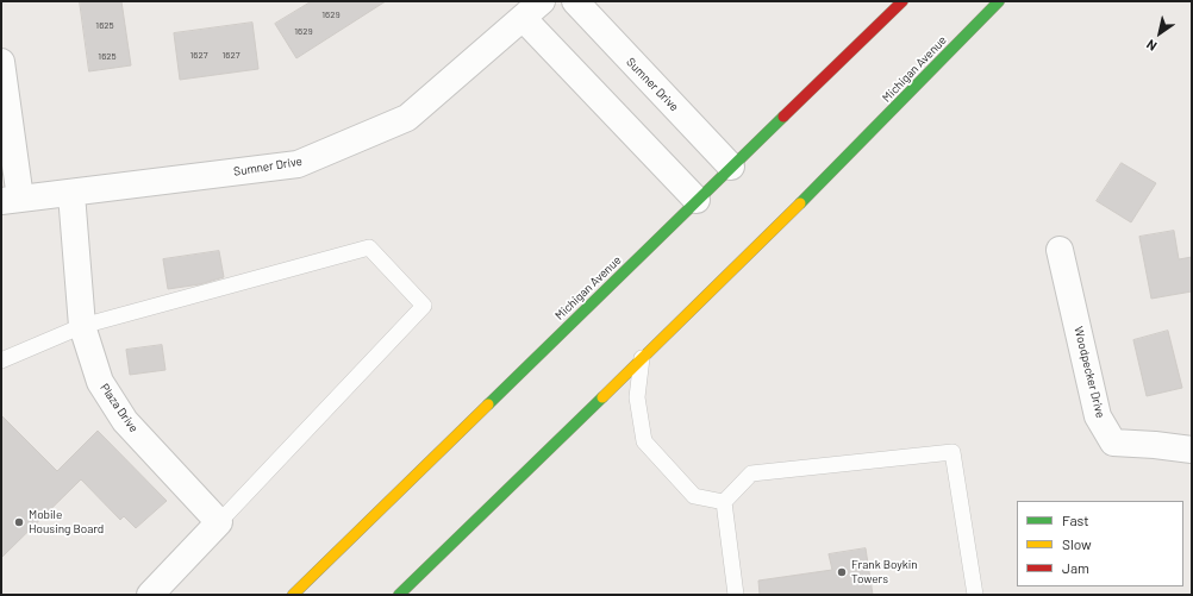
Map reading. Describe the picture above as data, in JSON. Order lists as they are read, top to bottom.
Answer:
{
  "streets": {
    "main road": ["Michigan Avenue"],
    "street": ["Sumner Drive", "Woodpecker Drive", "Plaza Drive"]
  },
  "crossings": [
    ["Michigan Avenue", "Sumner Drive"],
    ["Sumner Drive", "Plaza Drive"]
  ],
  "places": ["Mobile Housing Board", "Frank Boykin Towers"],
  "house_numbers": [
    "1629",
    "1625",
    "1629",
    "1627",
    "1627",
    "1625"
  ],
  "legend": ["Fast", "Slow", "Jam"],
  "north": "bottom left"
}
